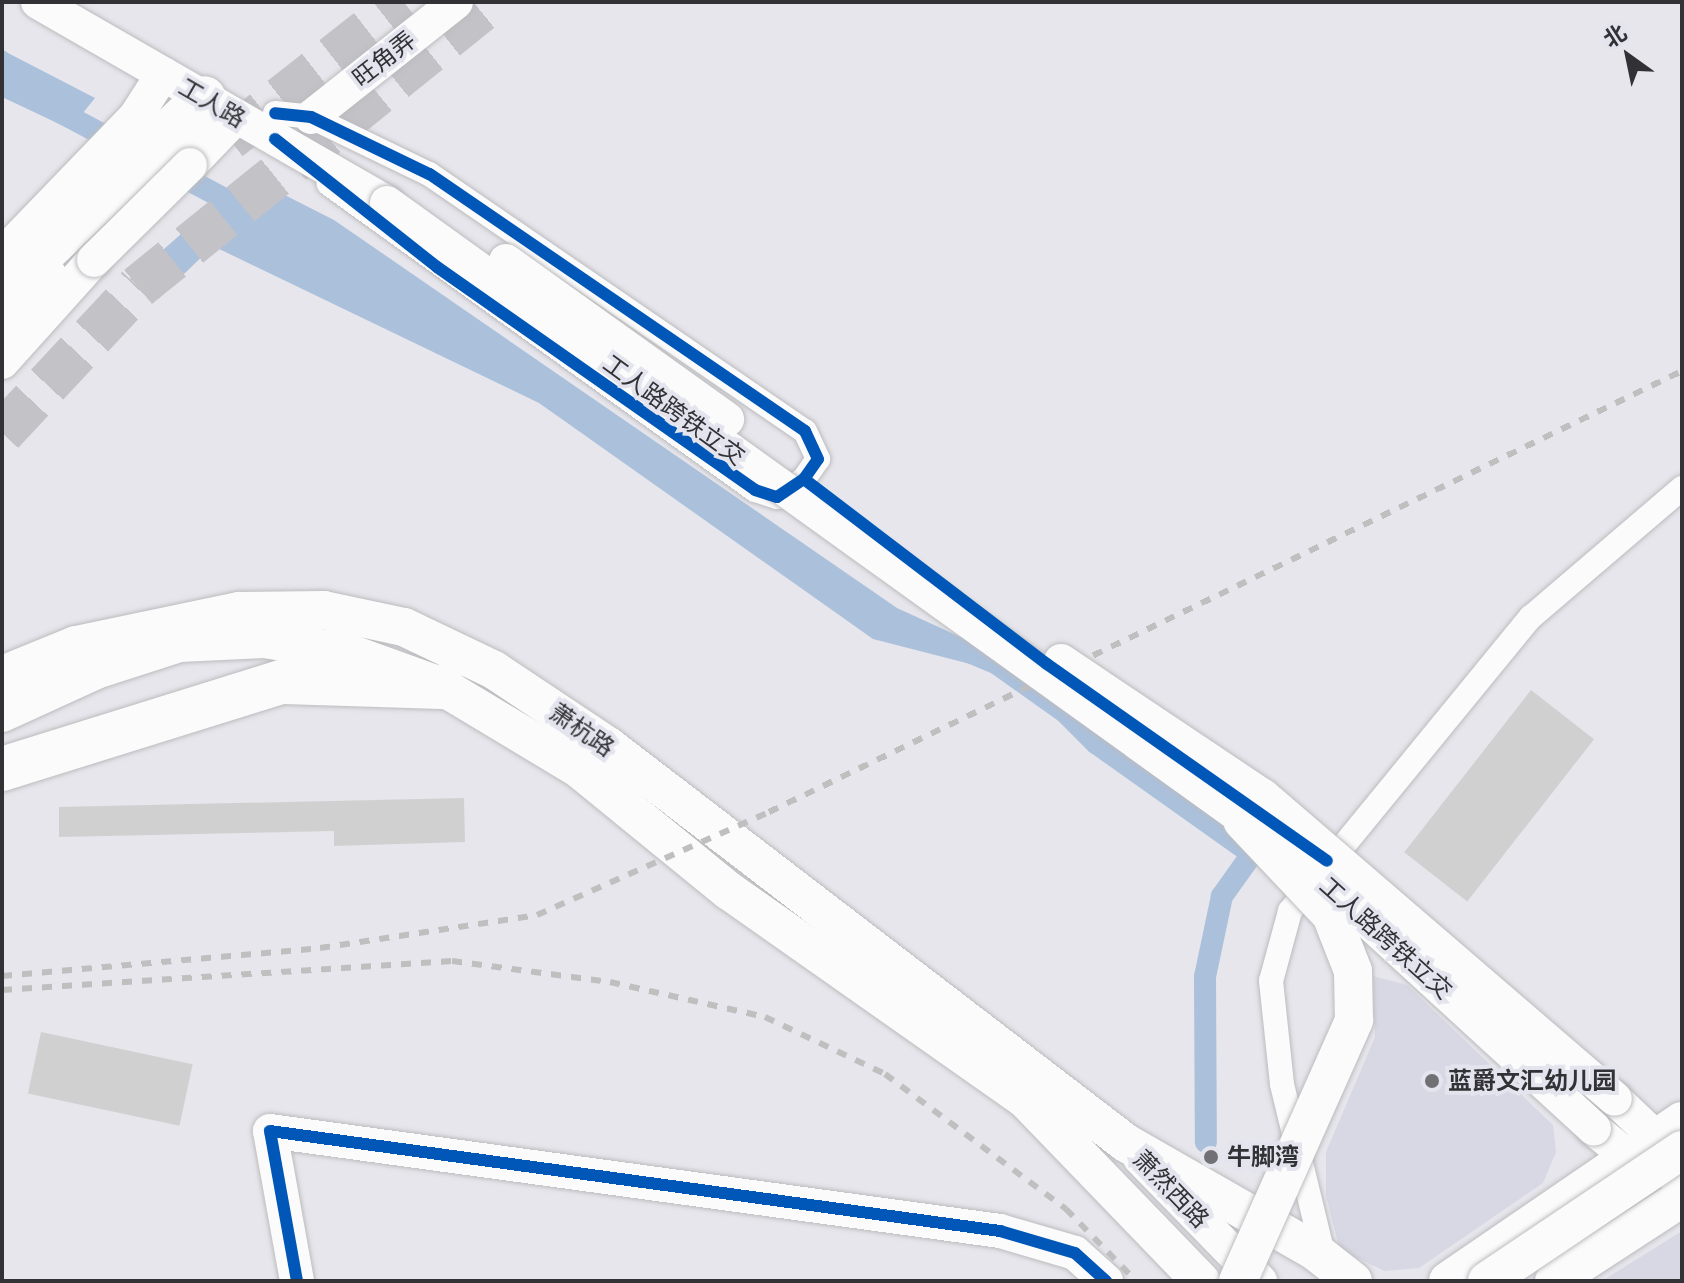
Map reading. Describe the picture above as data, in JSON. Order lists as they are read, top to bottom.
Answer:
{
  "streets": {
    "main road": [
      "旺角弄",
      "工人路",
      "工人路跨铁立交",
      "萧杭路",
      "萧然西路"
    ]
  },
  "crossings": [
    ["工人路", "工人路跨铁立交"],
    ["萧杭路", "萧然西路"]
  ],
  "places": ["蓝爵文汇幼儿园", "牛脚湾"],
  "north": "top left"
}
